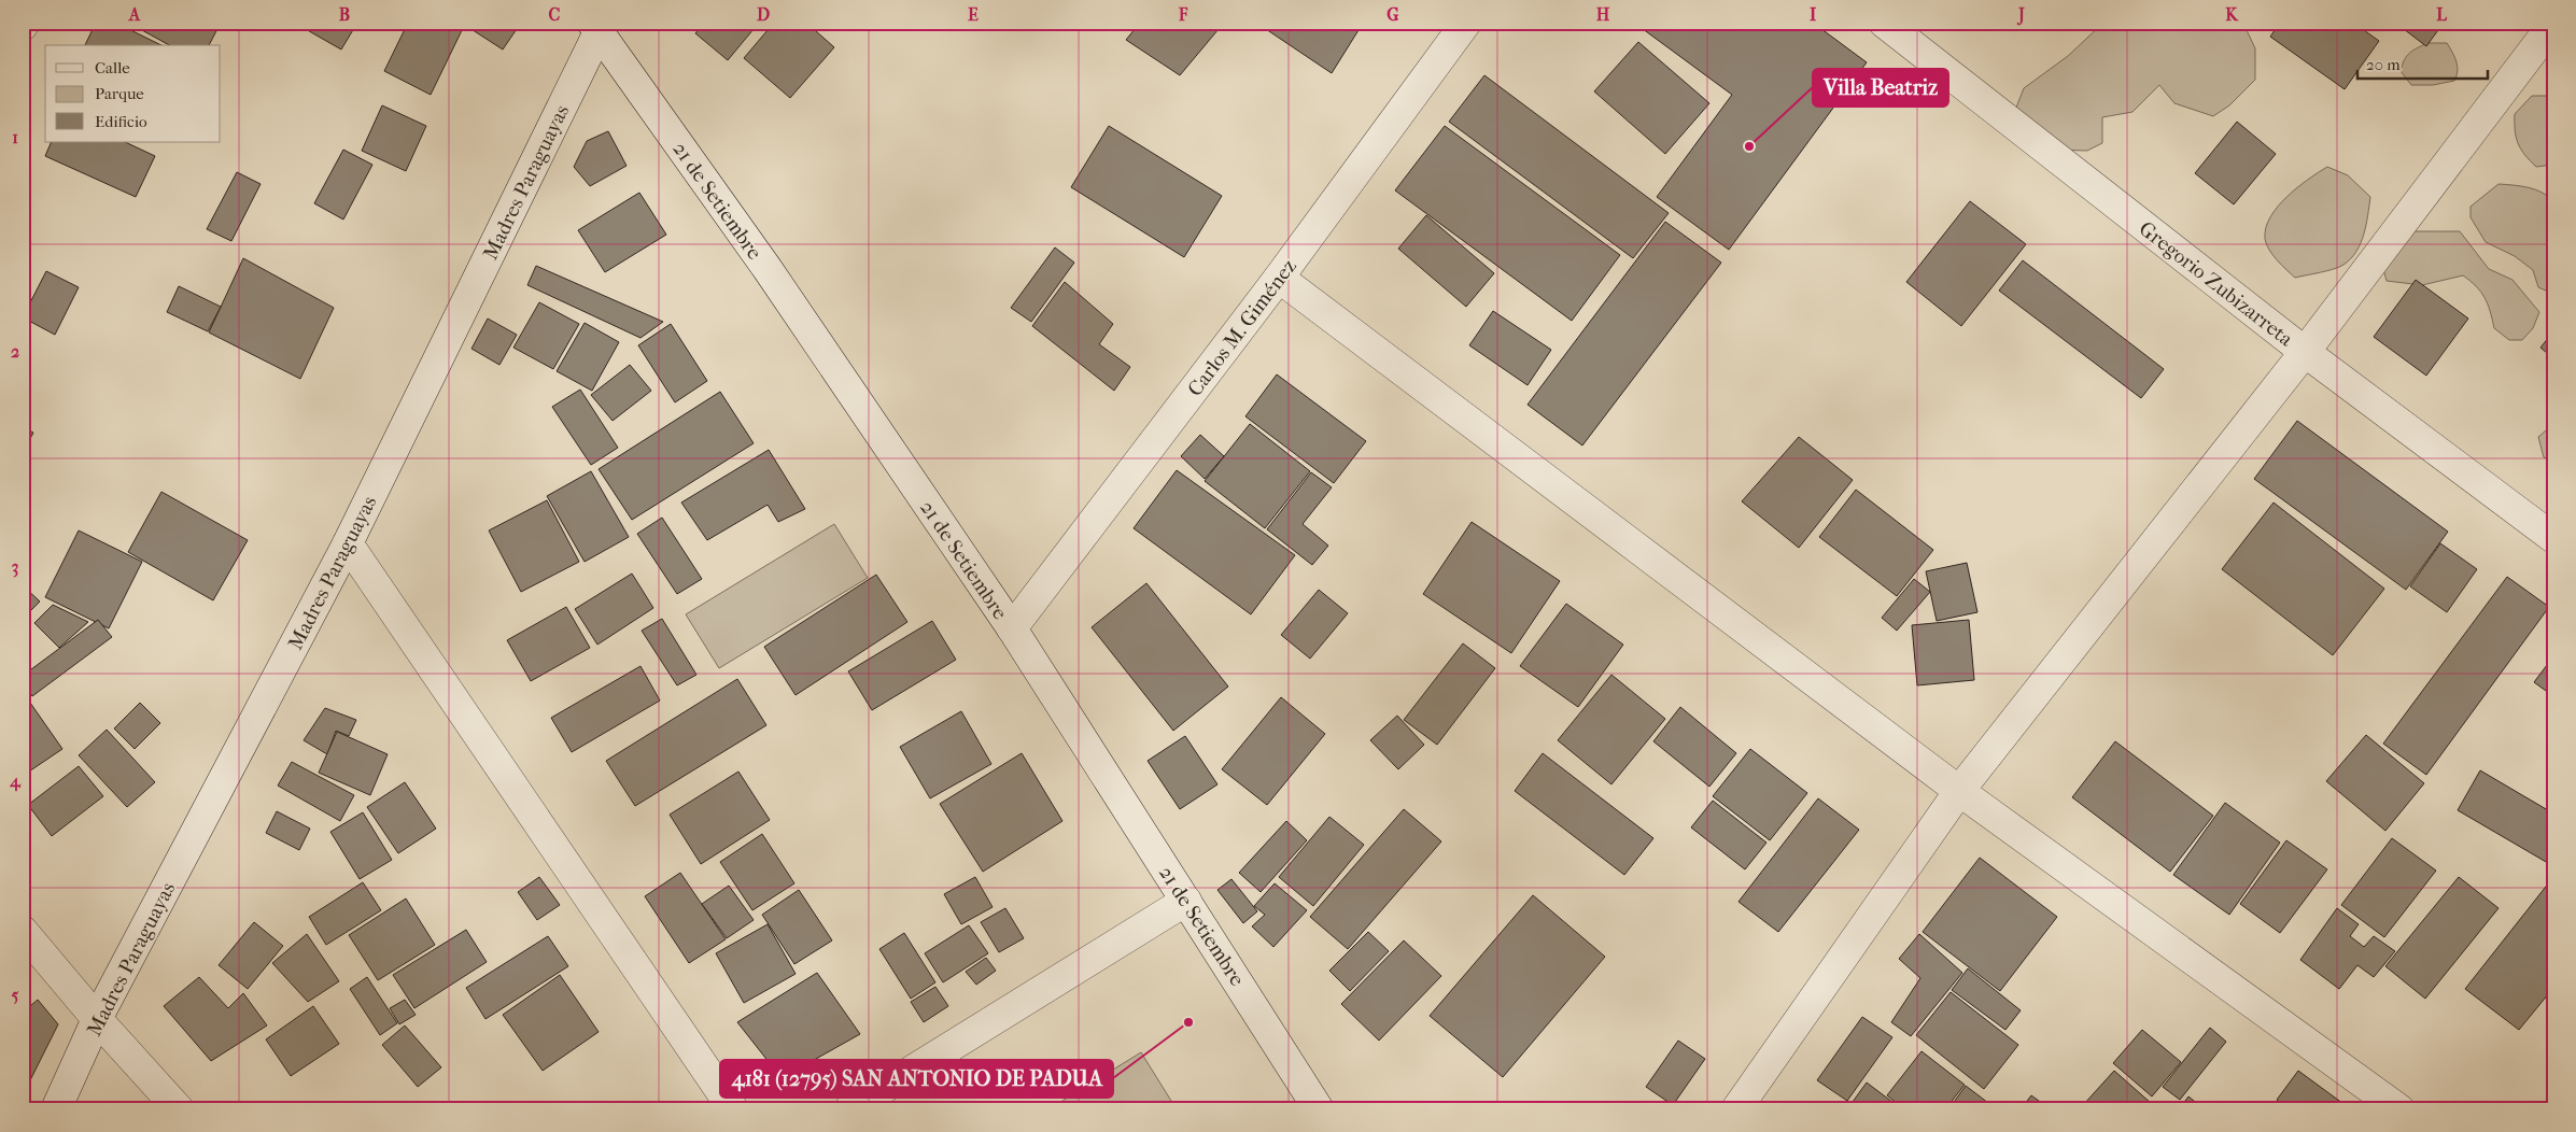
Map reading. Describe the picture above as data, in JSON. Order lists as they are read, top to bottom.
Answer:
{
  "streets": {
    "street": [
      "Madres Paraguayas",
      "21 de Setiembre",
      "Gregorio Zubizarreta",
      "Carlos M. Giménez"
    ]
  },
  "crossings": [
    ["Madres Paraguayas", "21 de Setiembre"],
    ["21 de Setiembre", "Carlos M. Giménez"]
  ],
  "places": ["Villa Beatriz", "4181 (12795) SAN ANTONIO DE PADUA"],
  "legend": ["Calle", "Parque", "Edificio"],
  "scale_bar": "20 m",
  "grid": {
    "columns": [
      "A",
      "B",
      "C",
      "D",
      "E",
      "F",
      "G",
      "H",
      "I",
      "J",
      "K",
      "L"
    ],
    "rows": [
      "1",
      "2",
      "3",
      "4",
      "5"
    ]
  }
}
